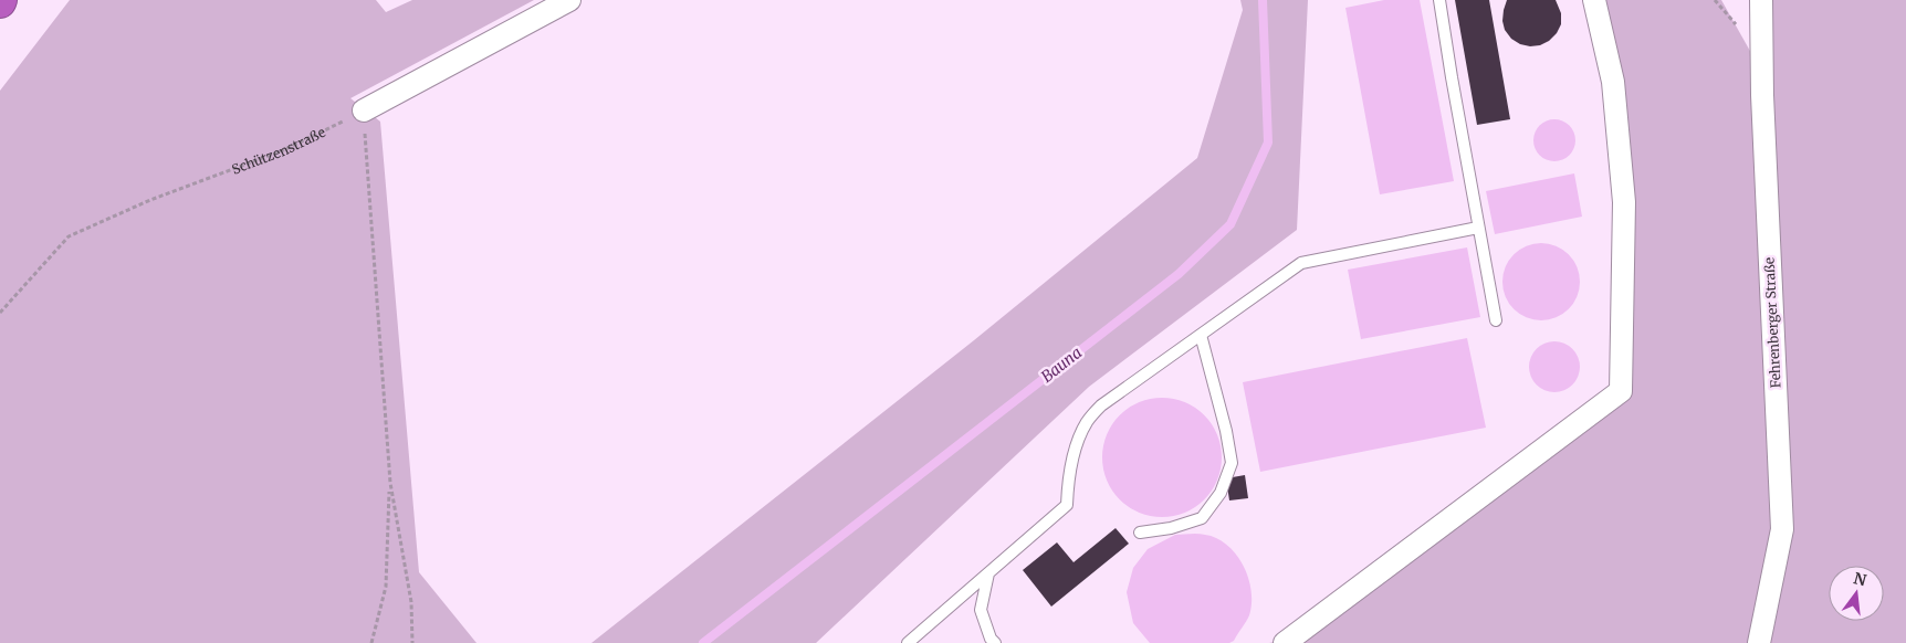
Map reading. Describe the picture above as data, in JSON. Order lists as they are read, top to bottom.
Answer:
{
  "streets": {
    "street": ["Fehrenberger Straße"],
    "path": ["Schützenstraße"]
  },
  "water": ["Bauna"],
  "north": "top"
}
